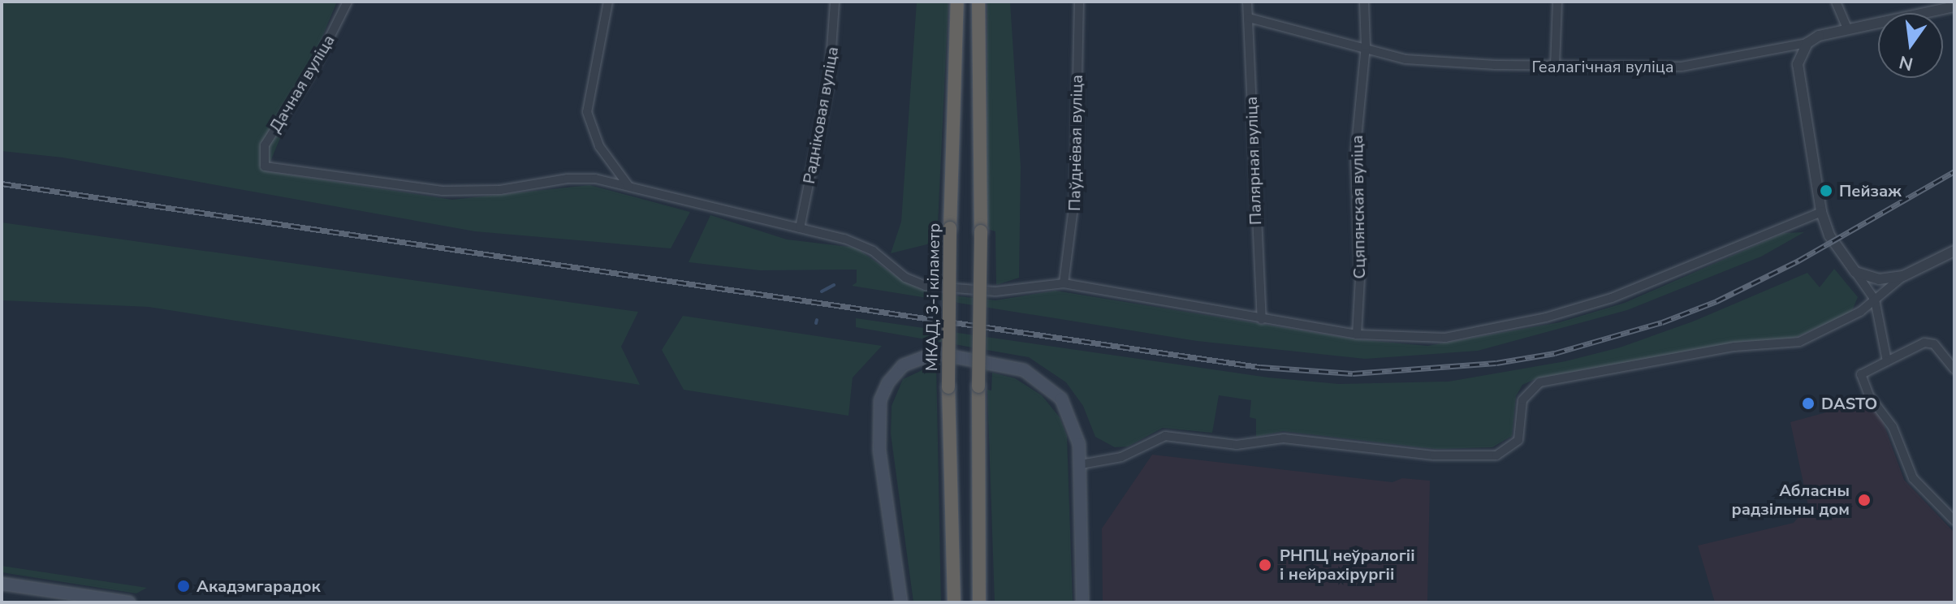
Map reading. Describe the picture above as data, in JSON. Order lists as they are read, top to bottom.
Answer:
{
  "streets": {
    "highway": ["МКАД, 3-і кіламетр"],
    "street": [
      "Геалагічная вуліца",
      "Дачная вуліца",
      "Радніковая вуліца",
      "Паўднёвая вуліца",
      "Палярная вуліца",
      "Сцяпянская вуліца"
    ]
  },
  "crossings": [
    ["Геалагічная вуліца", "Палярная вуліца"],
    ["Геалагічная вуліца", "Сцяпянская вуліца"]
  ],
  "places": [
    "Пейзаж",
    "DASTO",
    "Абласны радзільны дом",
    "РНПЦ неўралогіі і нейрахірургіі",
    "Акадэмгарадок"
  ],
  "north": "bottom"
}
